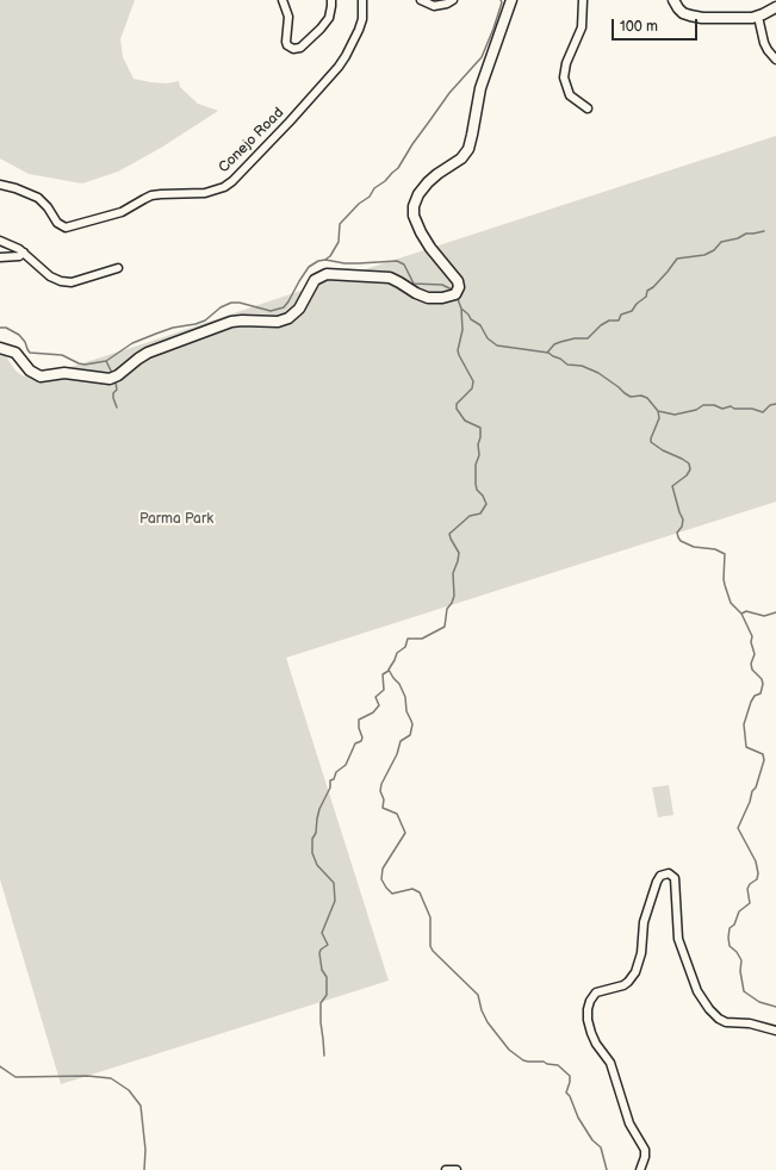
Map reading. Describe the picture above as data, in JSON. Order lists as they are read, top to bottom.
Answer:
{
  "streets": {
    "street": ["Conejo Road"]
  },
  "parks": ["Parma Park"],
  "scale_bar": "100 m"
}
